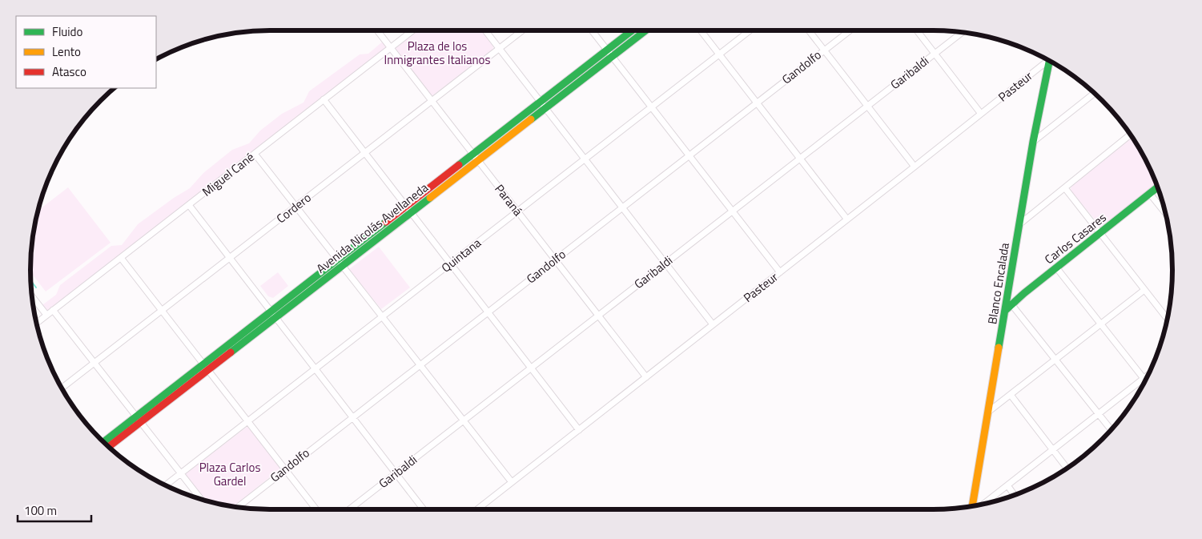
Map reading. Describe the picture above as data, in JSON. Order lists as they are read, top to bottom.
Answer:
{
  "streets": {
    "main road": ["Avenida Nicolás Avellaneda", "Carlos Casares", "Blanco Encalada"],
    "street": [
      "Gandolfo",
      "Garibaldi",
      "Pasteur",
      "Miguel Cané",
      "Paraná",
      "Cordero",
      "Quintana"
    ]
  },
  "crossings": [
    ["Gandolfo", "Paraná"],
    ["Garibaldi", "Paraná"],
    ["Pasteur", "Paraná"],
    ["Miguel Cané", "Paraná"],
    ["Paraná", "Cordero"],
    ["Paraná", "Avenida Nicolás Avellaneda"],
    ["Paraná", "Quintana"],
    ["Carlos Casares", "Blanco Encalada"]
  ],
  "parks": ["Plaza de los Inmigrantes Italianos", "Plaza Carlos Gardel"],
  "legend": ["Fluido", "Lento", "Atasco"],
  "scale_bar": "100 m"
}
